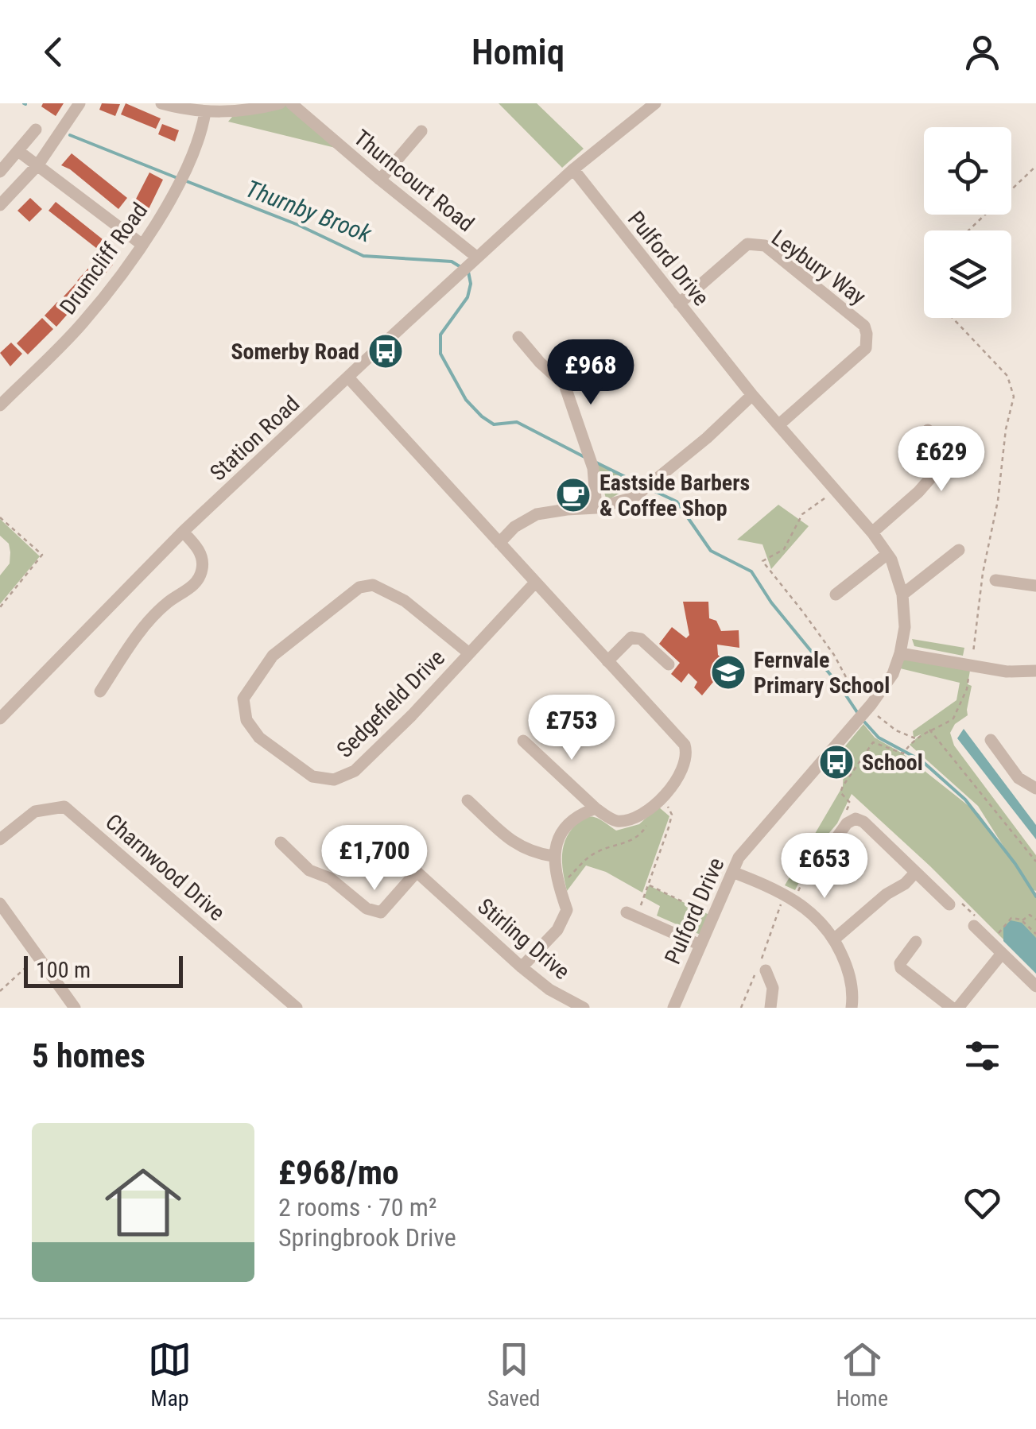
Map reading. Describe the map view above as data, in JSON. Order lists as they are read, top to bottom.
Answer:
{
  "streets": {
    "street": [
      "Thurncourt Road",
      "Drumcliff Road",
      "Pulford Drive",
      "Leybury Way",
      "Station Road",
      "Sedgefield Drive",
      "Charnwood Drive",
      "Stirling Drive"
    ]
  },
  "crossings": [
    ["Thurncourt Road", "Station Road"],
    ["Pulford Drive", "Leybury Way"],
    ["Pulford Drive", "Station Road"]
  ],
  "water": ["Thurnby Brook"],
  "places": {
    "bus stop": ["Somerby Road", "School"],
    "cafe": ["Eastside Barbers & Coffee Shop"],
    "school or university": ["Fernvale Primary School"]
  },
  "scale_bar": "100 m",
  "page": {
    "header": "Homiq",
    "price": [
      "£968",
      "£629",
      "£753",
      "£1,700",
      "£653"
    ],
    "scale": "100 m",
    "heading": "5 homes",
    "list": [
      {
        "name": "£968/mo",
        "note": "2 rooms · 70 m² · Springbrook Drive"
      }
    ],
    "tabs": ["Map", "Saved", "Home"]
  }
}
